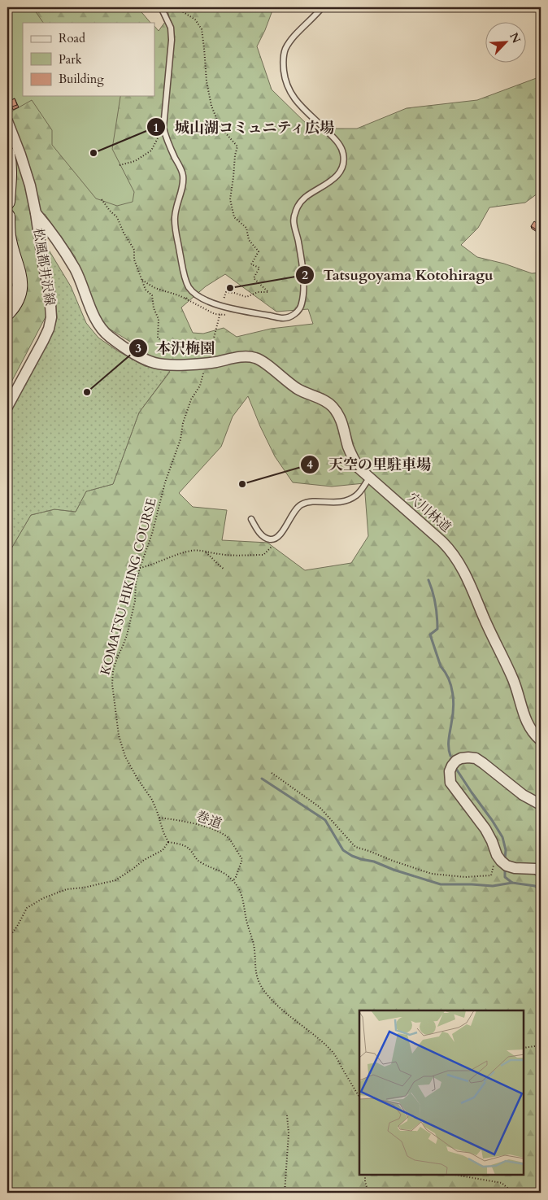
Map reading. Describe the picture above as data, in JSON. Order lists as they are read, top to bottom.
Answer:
{
  "streets": {
    "street": ["松風都井沢線", "穴川林道"],
    "path": ["KOMATSU HIKING COURSE", "巻道"]
  },
  "crossings": [
    ["穴川林道", "KOMATSU HIKING COURSE"],
    ["KOMATSU HIKING COURSE", "巻道"]
  ],
  "places": [
    "城山湖コミュニティ広場",
    "Tatsugoyama Kotohiragu",
    "本沢梅園",
    "天空の里駐車場"
  ],
  "legend": ["Road", "Park", "Building"],
  "north": "top right"
}
